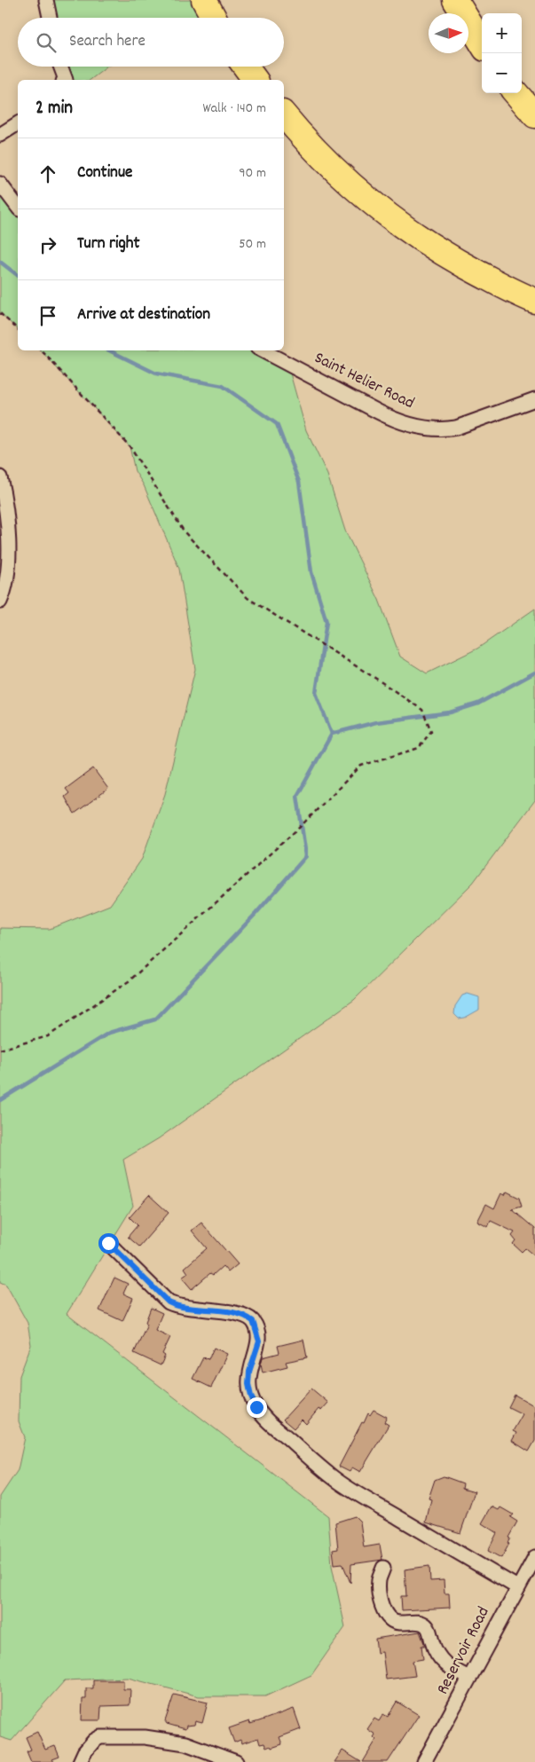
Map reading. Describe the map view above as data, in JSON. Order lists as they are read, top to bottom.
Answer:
{
  "streets": {
    "street": ["Saint Helier Road", "Reservoir Road"]
  },
  "north": "right",
  "page": {
    "map_buttons": ["+", "−"],
    "search": "Search here",
    "heading": ["2 min", "Walk · 140 m"],
    "list": [
      ["Continue", "90 m"],
      ["Turn right", "50 m"],
      "Arrive at destination"
    ]
  }
}
